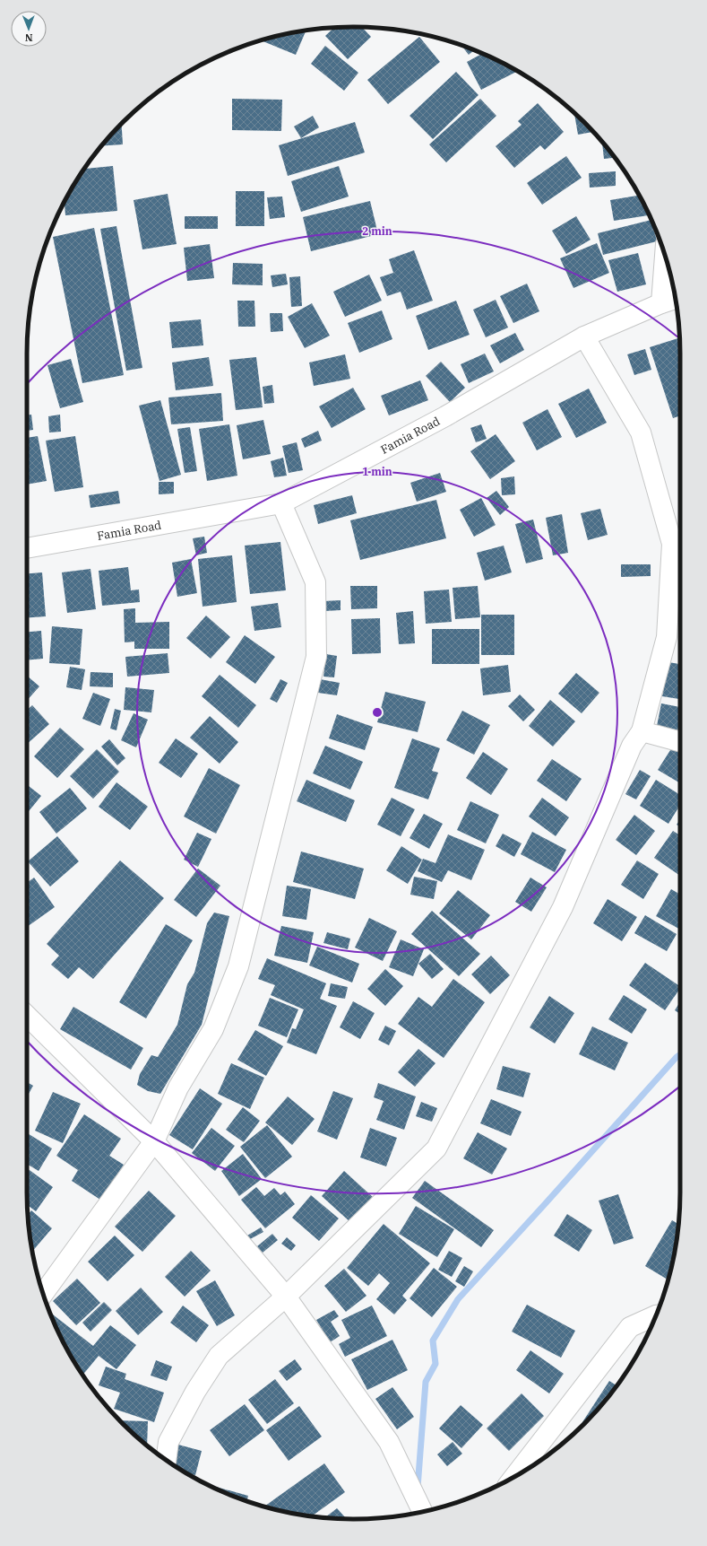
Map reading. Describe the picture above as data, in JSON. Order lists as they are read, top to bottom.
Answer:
{
  "streets": {
    "street": ["Famia Road"]
  },
  "north": "bottom",
  "rings": ["2 min", "1 min"]
}
